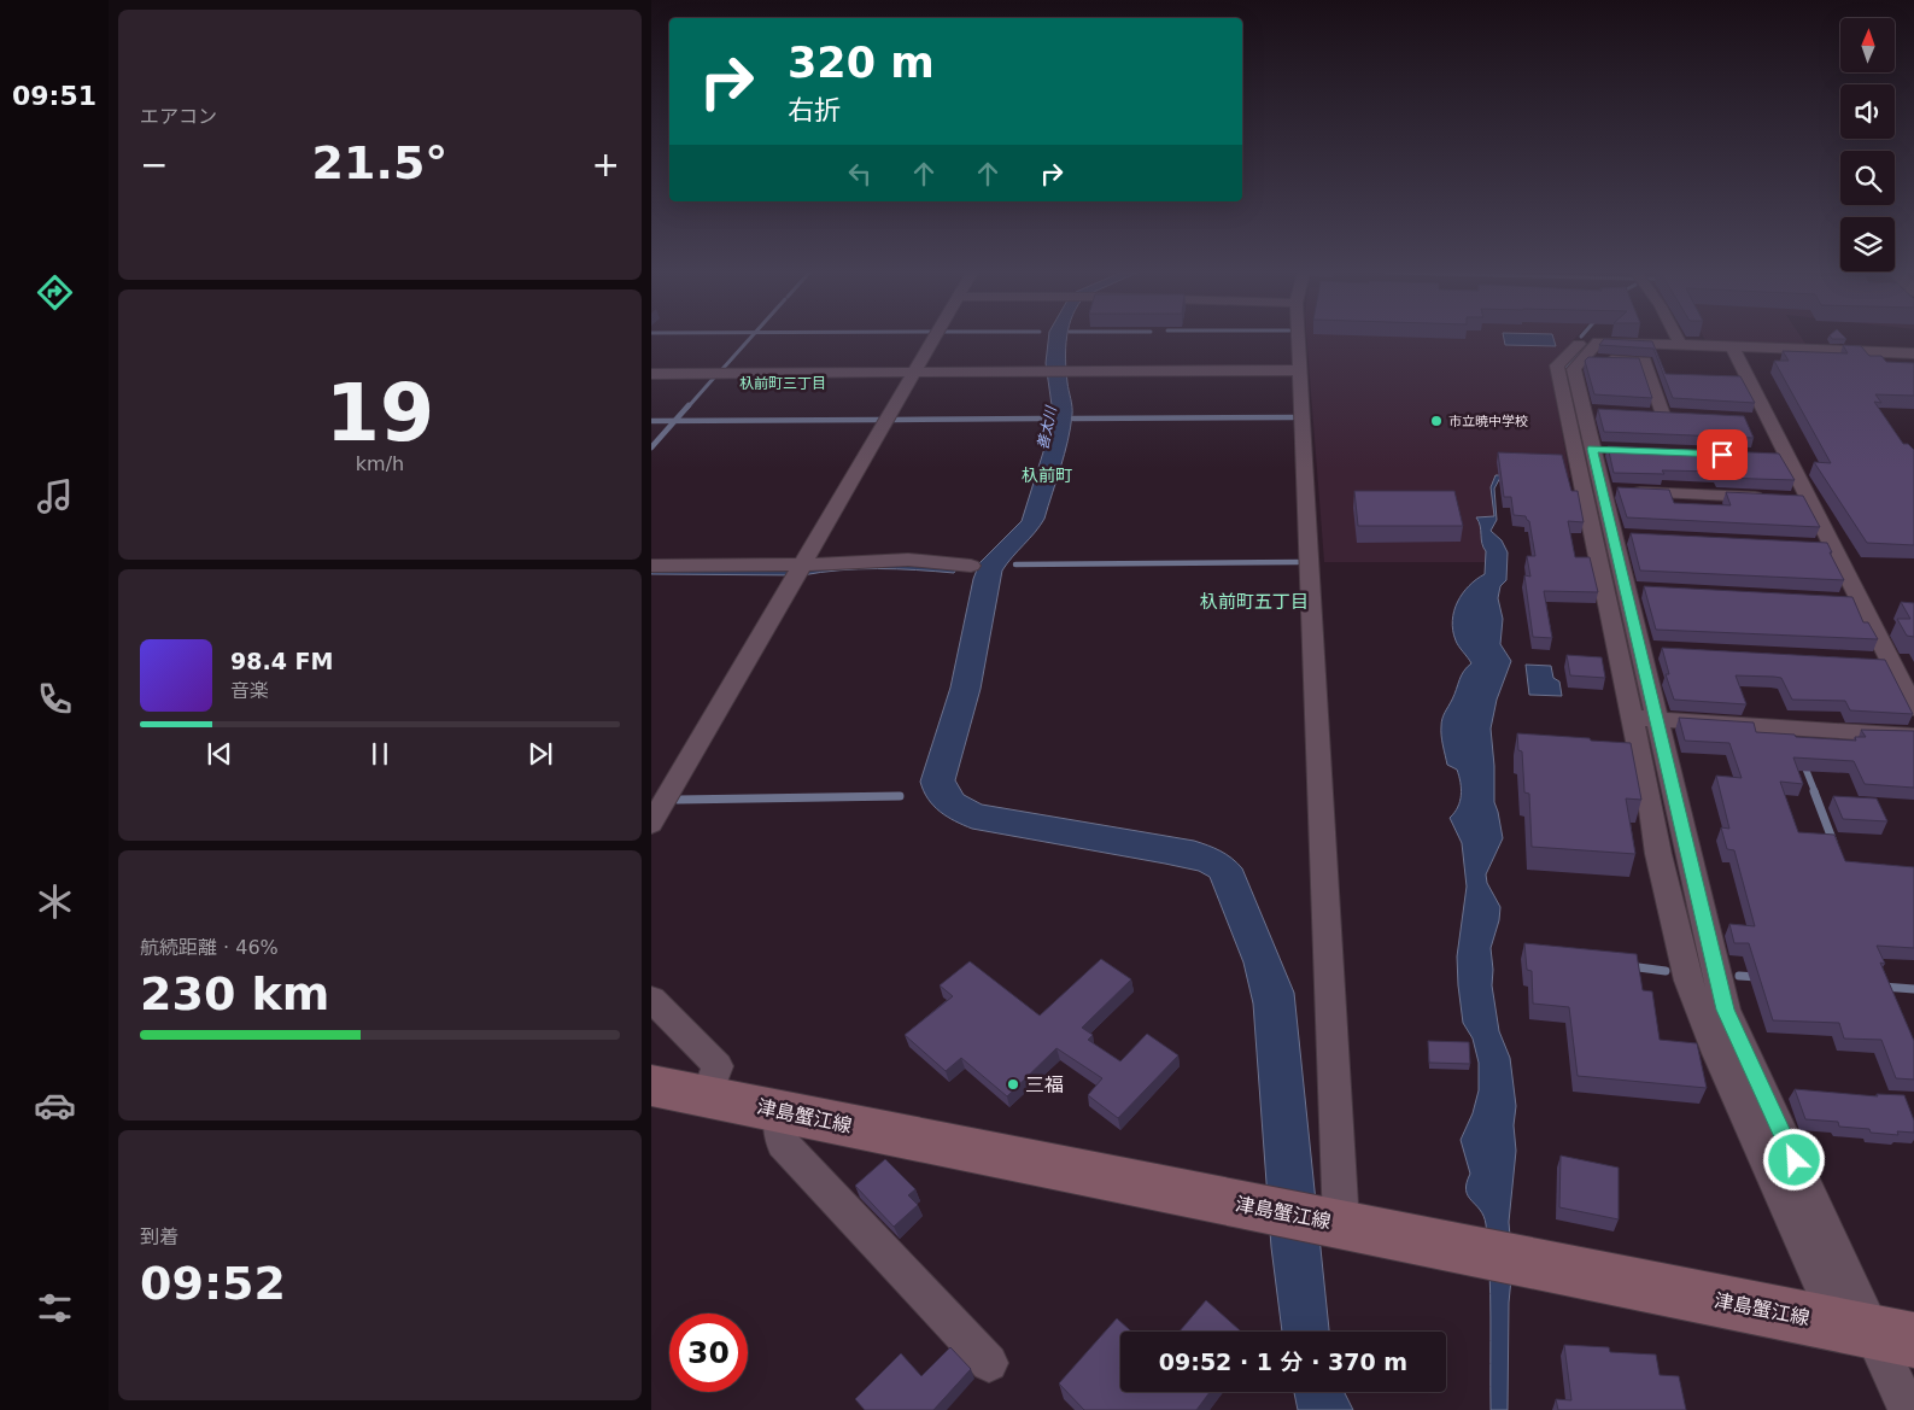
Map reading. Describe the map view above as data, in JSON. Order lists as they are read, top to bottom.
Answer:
{
  "streets": {
    "main road": ["津島蟹江線"]
  },
  "districts": ["杁前町三丁目", "杁前町", "杁前町五丁目"],
  "water": ["善太川"],
  "places": ["市立暁中学校", "三福"],
  "north": "top",
  "page": {
    "tabs": "09:51",
    "tile": [
      "エアコン",
      ["19", "km/h"],
      ["航続距離 · 46%", "230 km"],
      ["到着", "09:52"]
    ],
    "turn": ["320 m", "右折"],
    "heat": ["−", "21.5°", "+"],
    "song": ["98.4 FM", "音楽"],
    "limit": "30",
    "trip": "09:52 · 1 分 · 370 m"
  }
}
